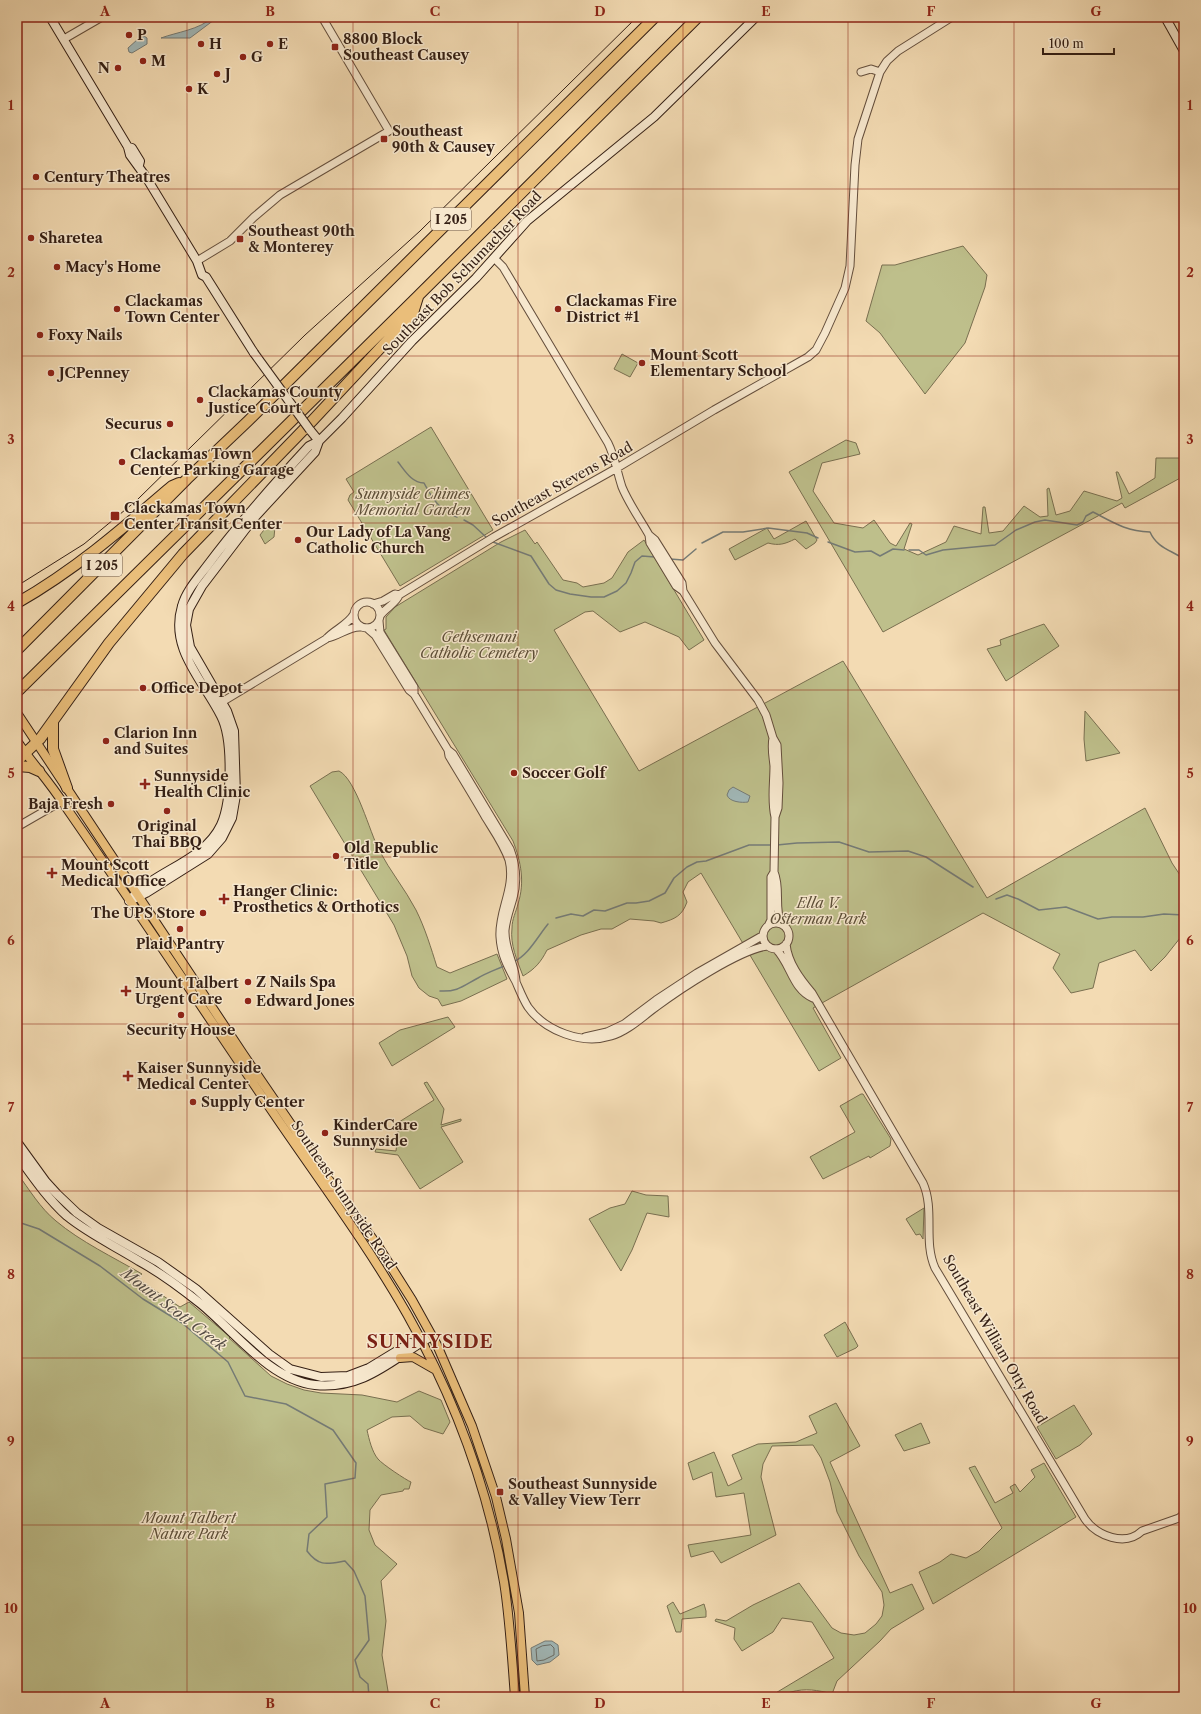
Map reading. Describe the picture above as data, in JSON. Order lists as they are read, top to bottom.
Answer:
{
  "streets": {
    "highway": ["I 205"],
    "main road": ["Southeast Bob Schumacher Road", "Southeast Sunnyside Road"],
    "street": ["Southeast Stevens Road", "Southeast William Otty Road"]
  },
  "districts": ["SUNNYSIDE"],
  "water": ["Mount Scott Creek"],
  "parks": [
    "Sunnyside Chimes Memorial Garden",
    "Gethsemani Catholic Cemetery",
    "Ella V. Osterman Park",
    "Mount Talbert Nature Park"
  ],
  "places": {
    "other": [
      "P",
      "H",
      "E",
      "G",
      "M",
      "N",
      "J",
      "K",
      "Century Theatres",
      "Sharetea",
      "Macy's Home",
      "Clackamas Town Center",
      "Clackamas Fire District #1",
      "Foxy Nails",
      "Mount Scott Elementary School",
      "JCPenney",
      "Clackamas County Justice Court",
      "Securus",
      "Clackamas Town Center Parking Garage",
      "Our Lady of La Vang Catholic Church",
      "Office Depot",
      "Clarion Inn and Suites",
      "Soccer Golf",
      "Baja Fresh",
      "Original Thai BBQ",
      "Old Republic Title",
      "The UPS Store",
      "Plaid Pantry",
      "Z Nails Spa",
      "Edward Jones",
      "Security House",
      "Supply Center",
      "KinderCare Sunnyside"
    ],
    "transit": [
      "8800 Block Southeast Causey",
      "Southeast 90th & Causey",
      "Southeast 90th & Monterey",
      "Clackamas Town Center Transit Center",
      "Southeast Sunnyside & Valley View Terr"
    ],
    "health": [
      "Sunnyside Health Clinic",
      "Mount Scott Medical Office",
      "Hanger Clinic: Prosthetics & Orthotics",
      "Mount Talbert Urgent Care",
      "Kaiser Sunnyside Medical Center"
    ]
  },
  "scale_bar": "100 m",
  "grid": {
    "columns": [
      "A",
      "B",
      "C",
      "D",
      "E",
      "F",
      "G"
    ],
    "rows": [
      "1",
      "2",
      "3",
      "4",
      "5",
      "6",
      "7",
      "8",
      "9",
      "10"
    ]
  }
}
